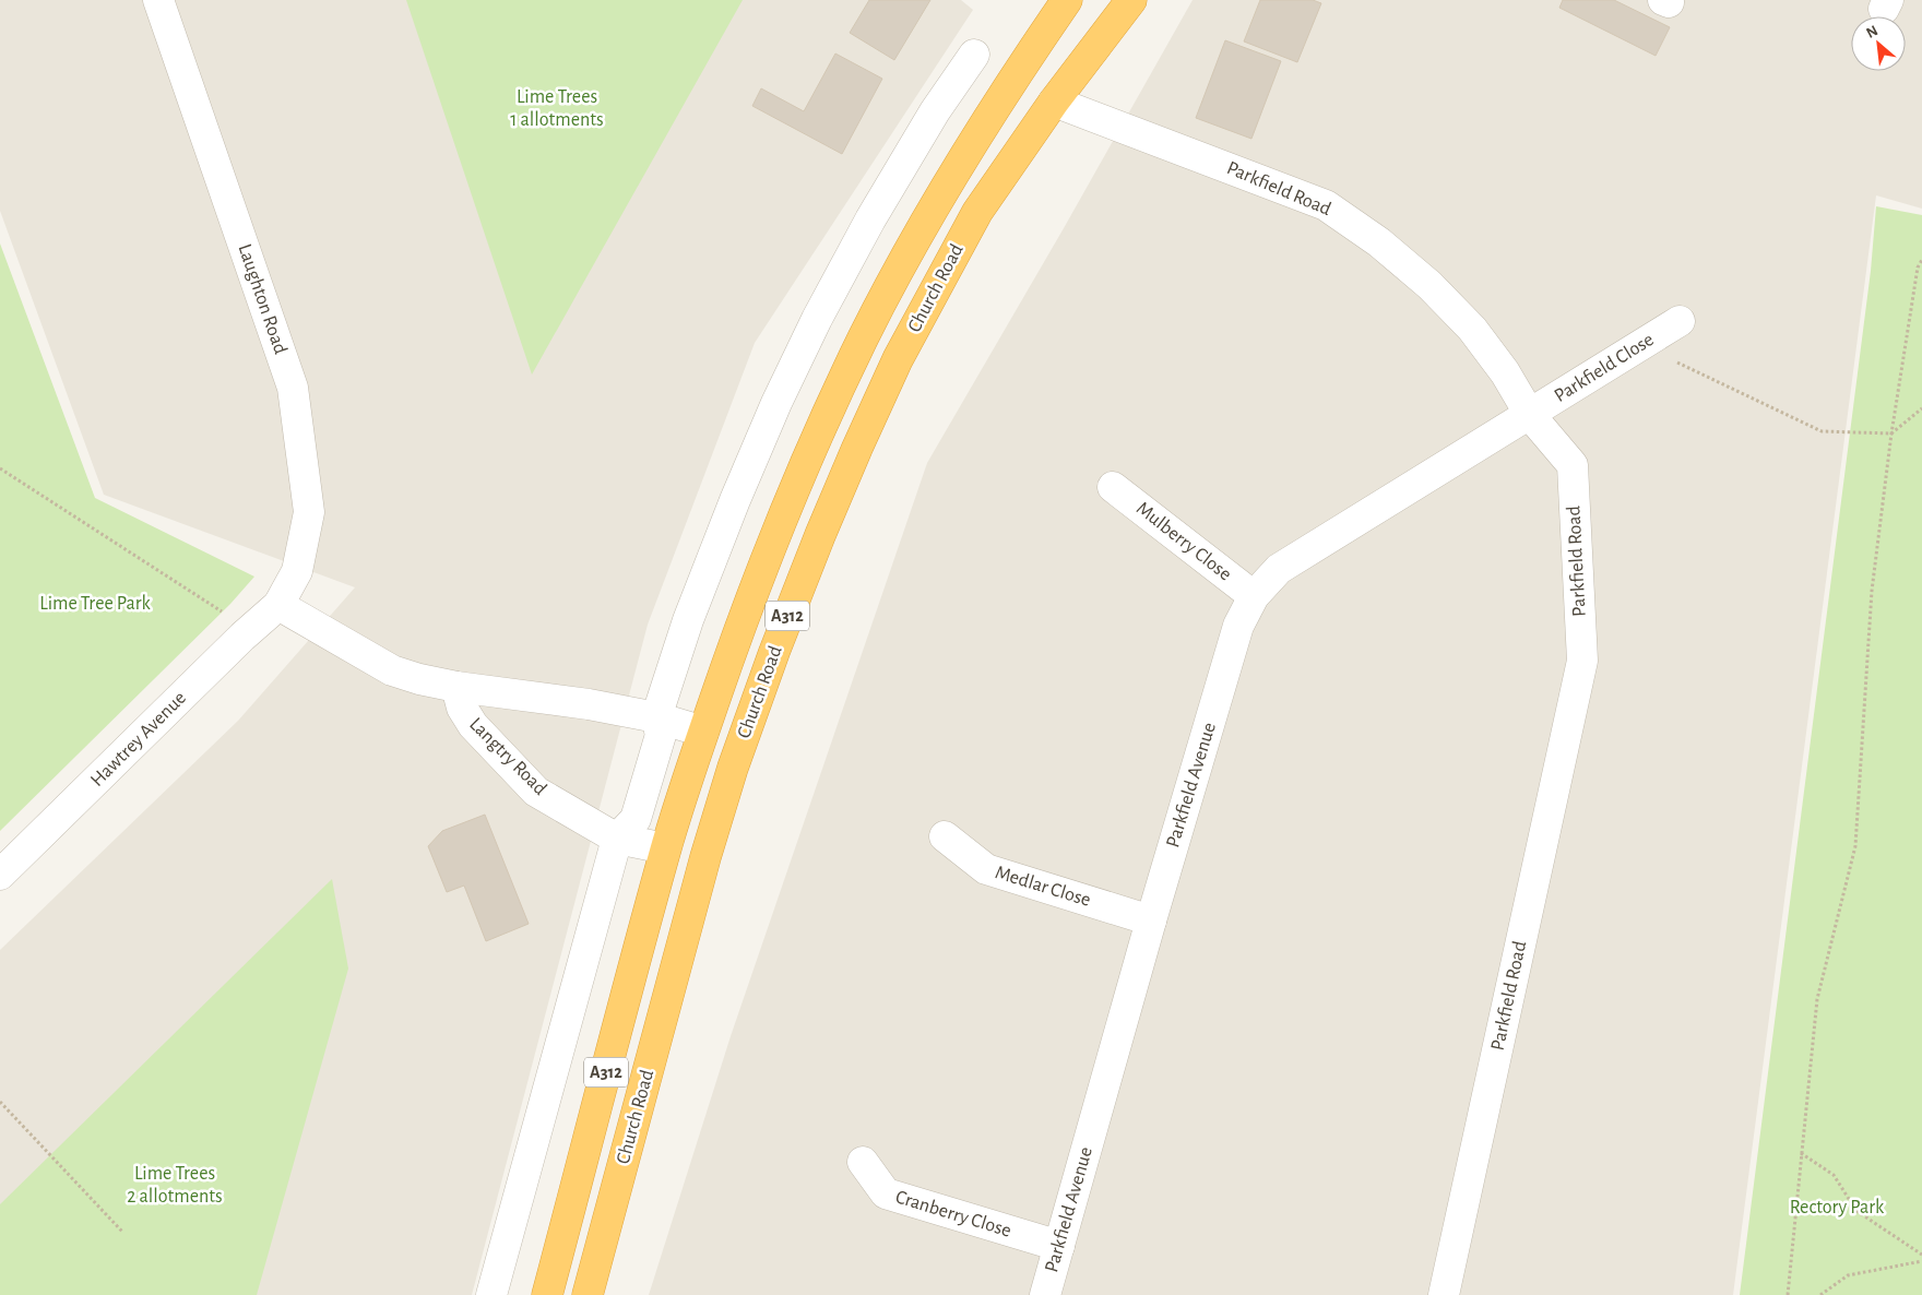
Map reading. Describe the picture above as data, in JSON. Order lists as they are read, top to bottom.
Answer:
{
  "streets": {
    "highway": ["Church Road", "A312"],
    "street": [
      "Parkfield Road",
      "Laughton Road",
      "Parkfield Close",
      "Mulberry Close",
      "Hawtrey Avenue",
      "Langtry Road",
      "Parkfield Avenue",
      "Medlar Close",
      "Cranberry Close"
    ]
  },
  "crossings": [
    ["Parkfield Road", "Church Road"],
    ["Parkfield Road", "Parkfield Close"],
    ["Parkfield Road", "Parkfield Avenue"],
    ["Church Road", "Langtry Road"],
    ["Laughton Road", "Hawtrey Avenue"],
    ["Laughton Road", "Langtry Road"],
    ["Parkfield Close", "Parkfield Avenue"],
    ["Mulberry Close", "Parkfield Avenue"],
    ["Hawtrey Avenue", "Langtry Road"],
    ["Parkfield Avenue", "Medlar Close"],
    ["Parkfield Avenue", "Cranberry Close"]
  ],
  "parks": [
    "Lime Trees 1 allotments",
    "Lime Tree Park",
    "Lime Trees 2 allotments",
    "Rectory Park"
  ],
  "north": "top left"
}
